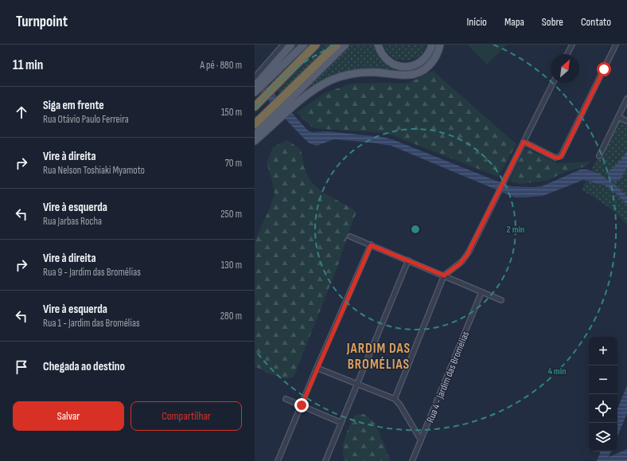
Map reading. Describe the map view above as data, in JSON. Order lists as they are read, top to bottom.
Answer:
{
  "streets": {
    "street": ["Rua 4 - Jardim das Bromélias"]
  },
  "districts": ["JARDIM DAS BROMÉLIAS"],
  "north": "top right",
  "page": {
    "header": "Turnpoint",
    "nav": [
      "Início",
      "Mapa",
      "Sobre",
      "Contato"
    ],
    "heading": ["11 min", "A pé · 880 m"],
    "list": [
      ["Siga em frente", "Rua Otávio Paulo Ferreira", "150 m"],
      ["Vire à direita", "Rua Nelson Toshiaki Myamoto", "70 m"],
      ["Vire à esquerda", "Rua Jarbas Rocha", "250 m"],
      ["Vire à direita", "Rua 9 - Jardim das Bromélias", "130 m"],
      ["Vire à esquerda", "Rua 1 - Jardim das Bromélias", "280 m"],
      "Chegada ao destino"
    ],
    "map_buttons": ["+", "−"],
    "buttons": ["Salvar", "Compartilhar"]
  },
  "rings": ["2 min", "4 min"]
}
